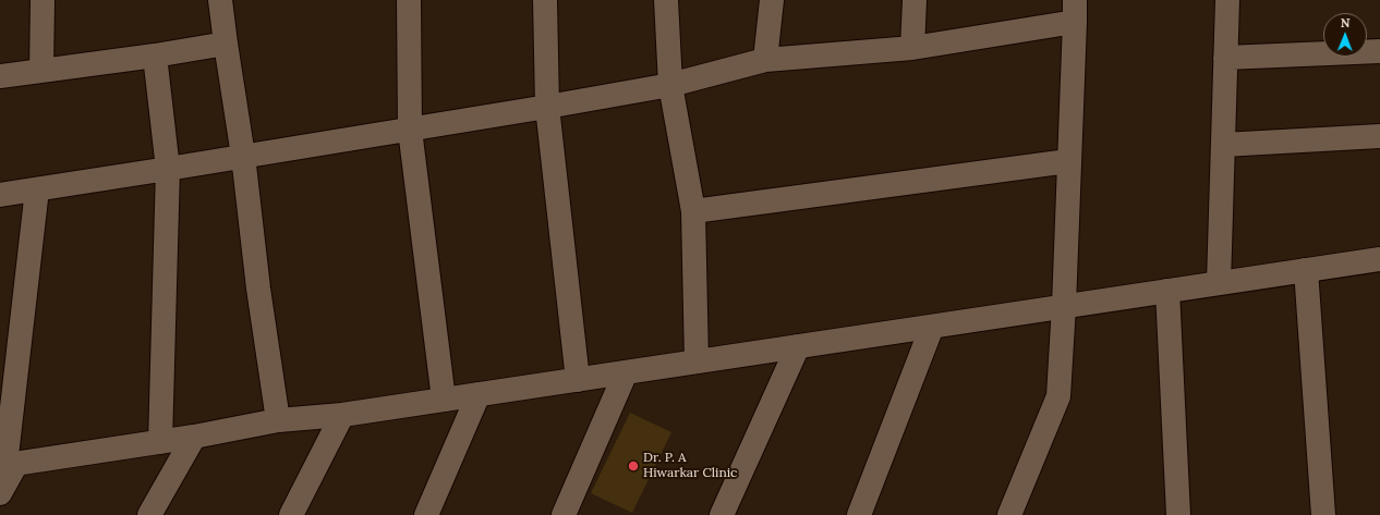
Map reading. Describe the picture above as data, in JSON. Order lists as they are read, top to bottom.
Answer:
{
  "places": ["Dr. P. A Hiwarkar Clinic"],
  "north": "top"
}
